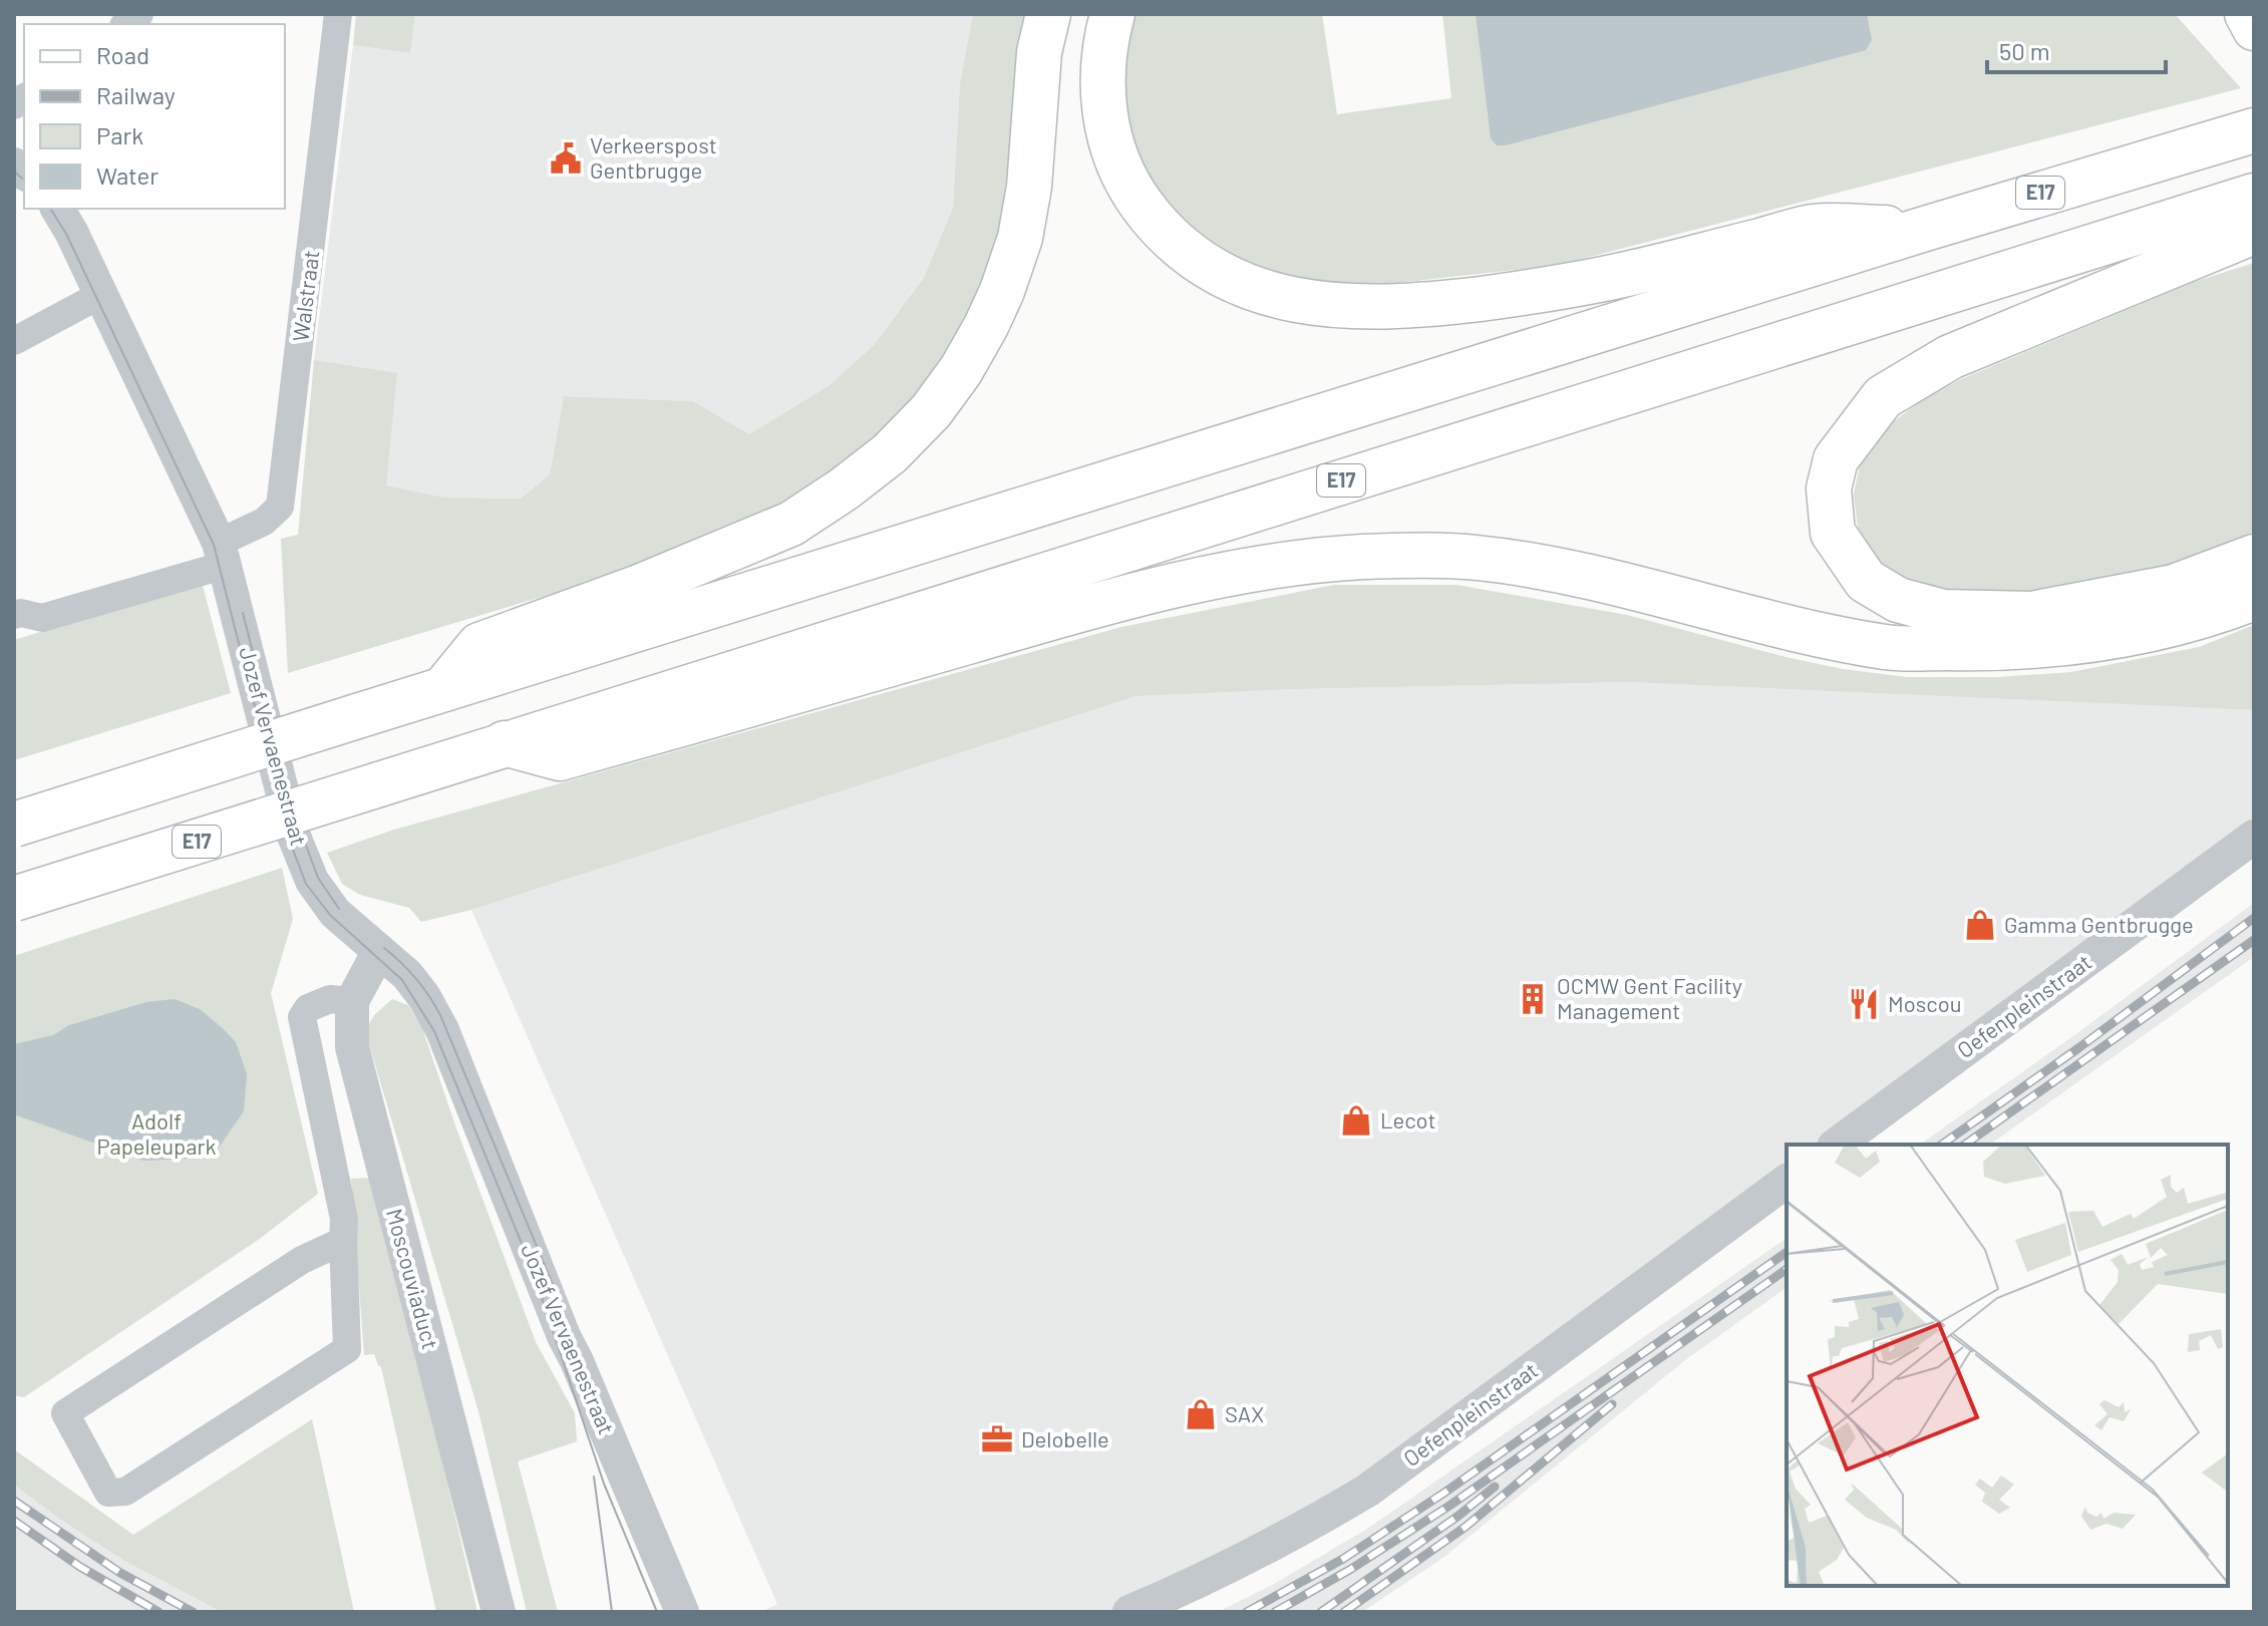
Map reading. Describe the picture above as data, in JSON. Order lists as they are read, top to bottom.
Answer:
{
  "streets": {
    "highway": ["E17"],
    "street": [
      "Walstraat",
      "Jozef Vervaenestraat",
      "Oefenpleinstraat",
      "Moscouviaduct"
    ]
  },
  "crossings": [
    ["Walstraat", "Jozef Vervaenestraat"],
    ["Jozef Vervaenestraat", "Moscouviaduct"]
  ],
  "parks": ["Adolf Papeleupark"],
  "places": {
    "public building": ["Verkeerspost Gentbrugge"],
    "shop": ["Gamma Gentbrugge", "Lecot", "SAX"],
    "building": ["OCMW Gent Facility Management"],
    "restaurant": ["Moscou"],
    "office": ["Delobelle"]
  },
  "legend": [
    "Road",
    "Railway",
    "Park",
    "Water"
  ],
  "scale_bar": "50 m"
}
